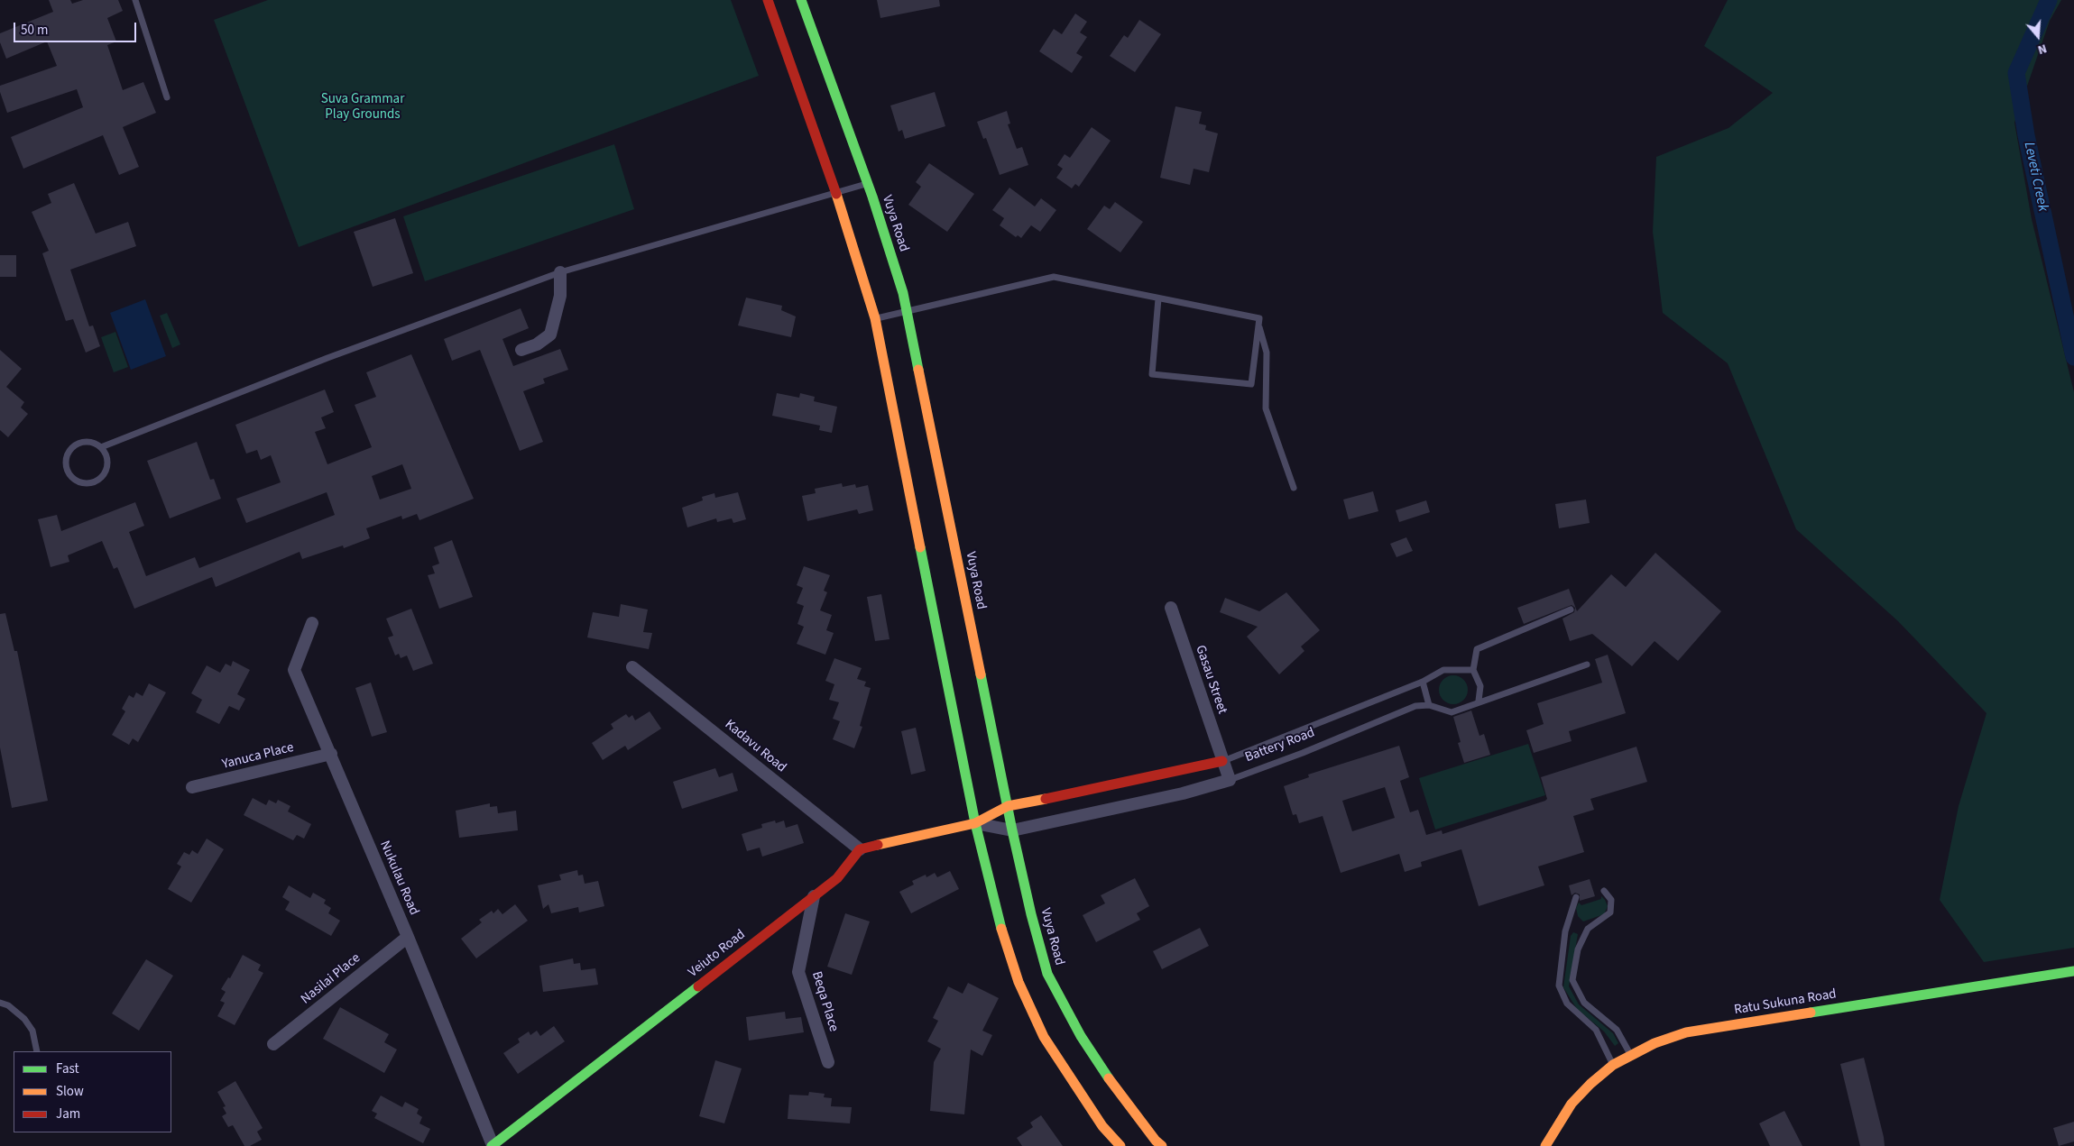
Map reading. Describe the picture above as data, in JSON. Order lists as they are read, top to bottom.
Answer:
{
  "streets": {
    "main road": [
      "Vuya Road",
      "Battery Road",
      "Veiuto Road",
      "Ratu Sukuna Road"
    ],
    "street": [
      "Gasau Street",
      "Kadavu Road",
      "Yanuca Place",
      "Nukulau Road",
      "Nasilai Place",
      "Beqa Place"
    ]
  },
  "crossings": [
    ["Vuya Road", "Battery Road"],
    ["Gasau Street", "Battery Road"],
    ["Kadavu Road", "Veiuto Road"],
    ["Yanuca Place", "Nukulau Road"],
    ["Nukulau Road", "Veiuto Road"],
    ["Nukulau Road", "Nasilai Place"],
    ["Veiuto Road", "Beqa Place"]
  ],
  "water": ["Leveti Creek"],
  "parks": ["Suva Grammar Play Grounds"],
  "legend": ["Fast", "Slow", "Jam"],
  "scale_bar": "50 m",
  "north": "bottom"
}
